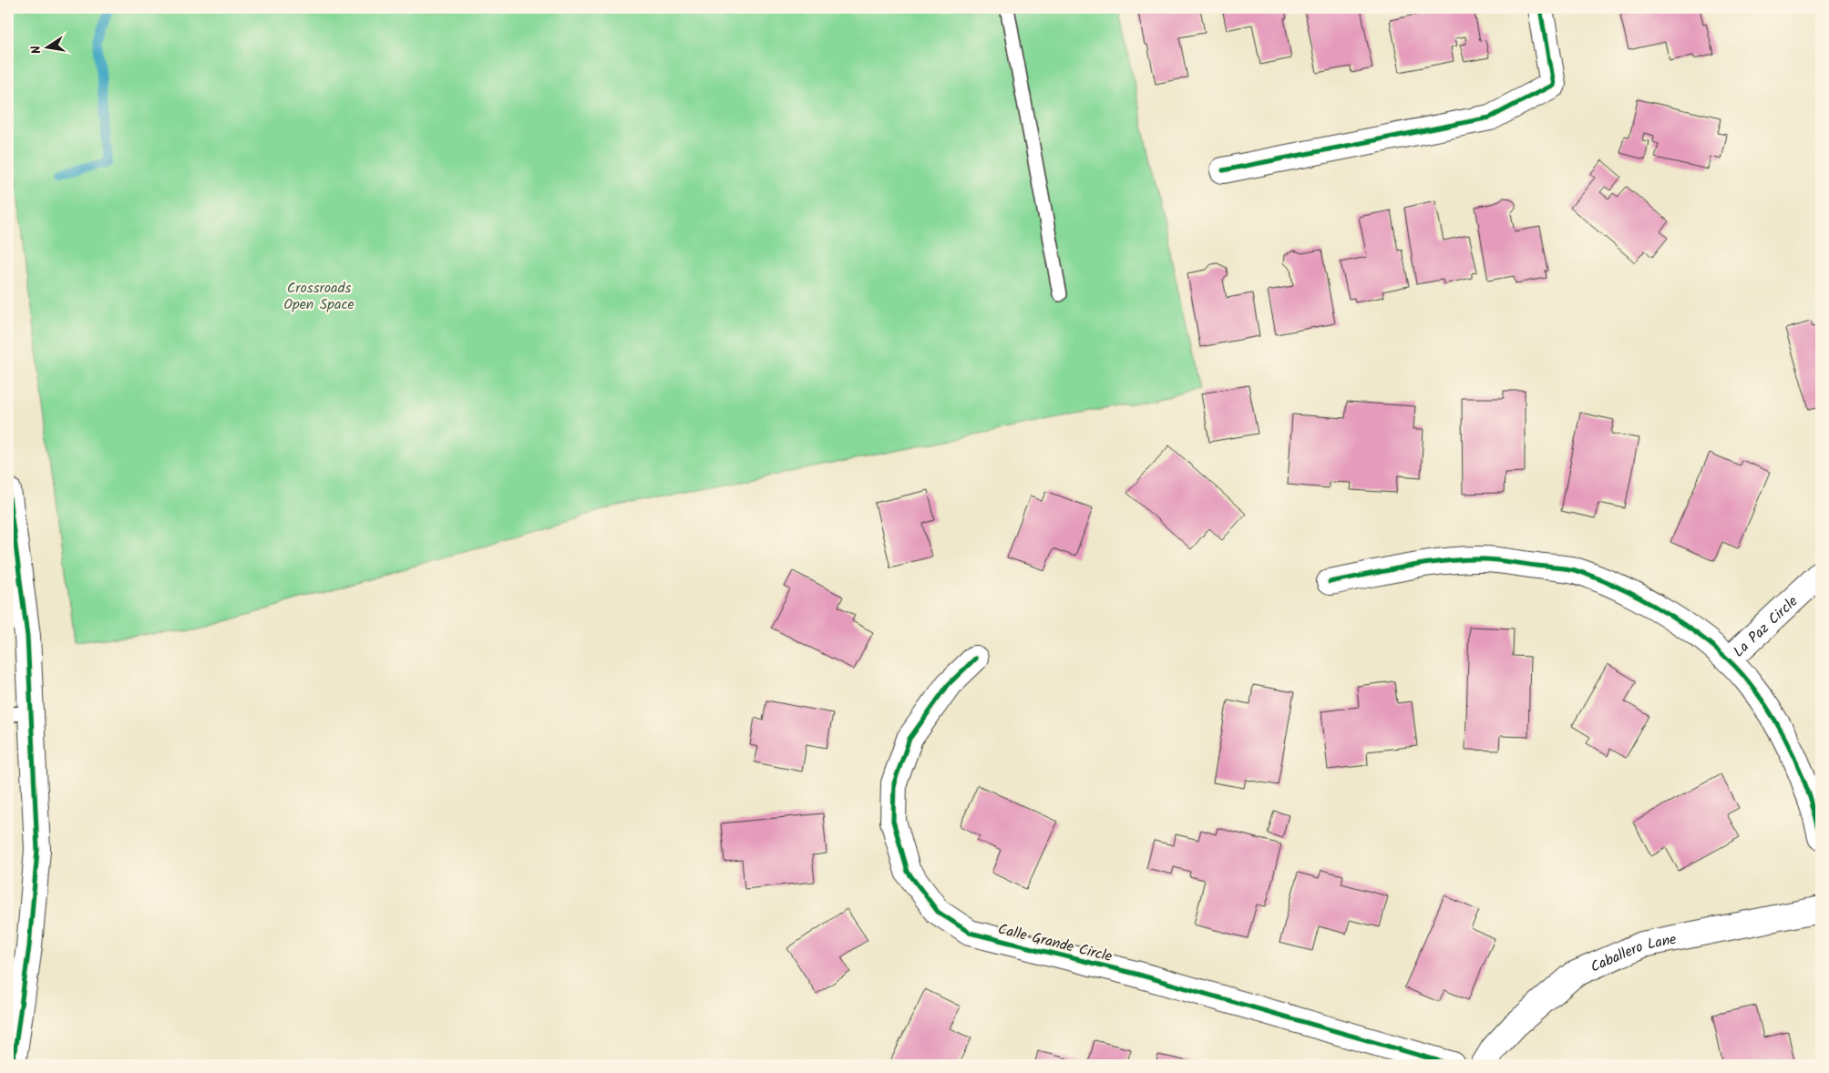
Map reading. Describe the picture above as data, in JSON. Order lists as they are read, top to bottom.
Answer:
{
  "streets": {
    "street": ["La Paz Circle", "Calle Grande Circle", "Caballero Lane"]
  },
  "parks": ["Crossroads Open Space"],
  "north": "left"
}
